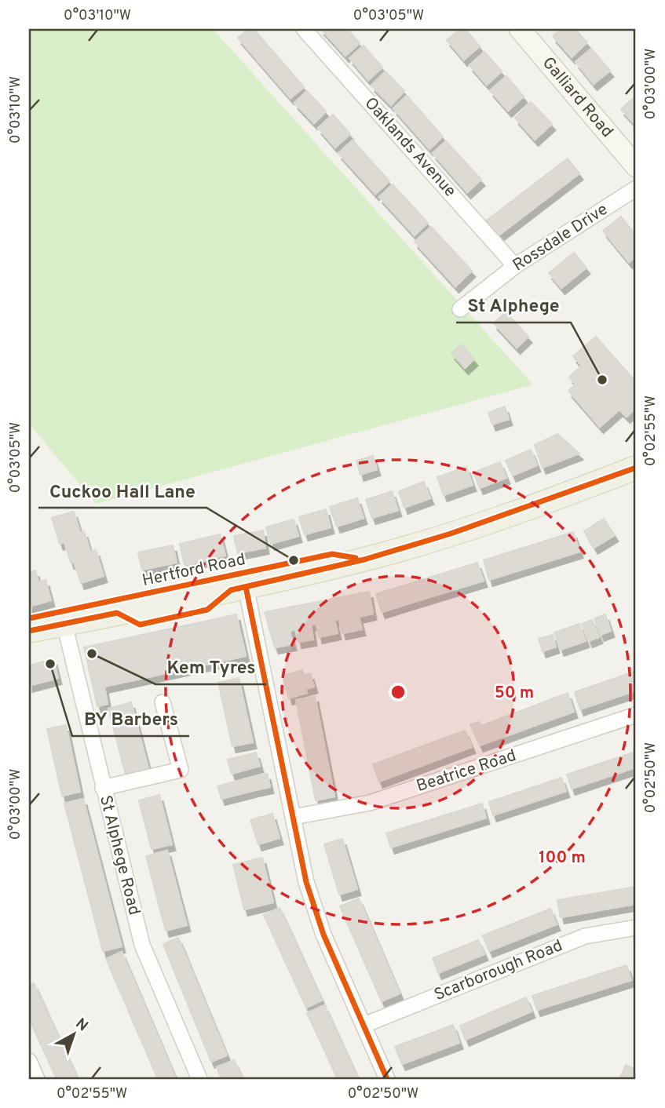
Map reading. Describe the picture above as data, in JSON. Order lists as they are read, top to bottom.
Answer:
{
  "streets": {
    "main road": ["Hertford Road"],
    "street": [
      "Galliard Road",
      "Oaklands Avenue",
      "Rossdale Drive",
      "Beatrice Road",
      "St Alphege Road",
      "Scarborough Road"
    ]
  },
  "crossings": [
    ["Oaklands Avenue", "Rossdale Drive"],
    ["Hertford Road", "St Alphege Road"]
  ],
  "places": [
    "St Alphege",
    "Cuckoo Hall Lane",
    "Kem Tyres",
    "BY Barbers"
  ],
  "north": "top right",
  "coordinates": [
    "0°03'10\"W",
    "0°03'05\"W",
    "0°03'00\"W",
    "0°02'55\"W",
    "0°02'50\"W"
  ],
  "rings": ["50 m", "100 m"]
}
